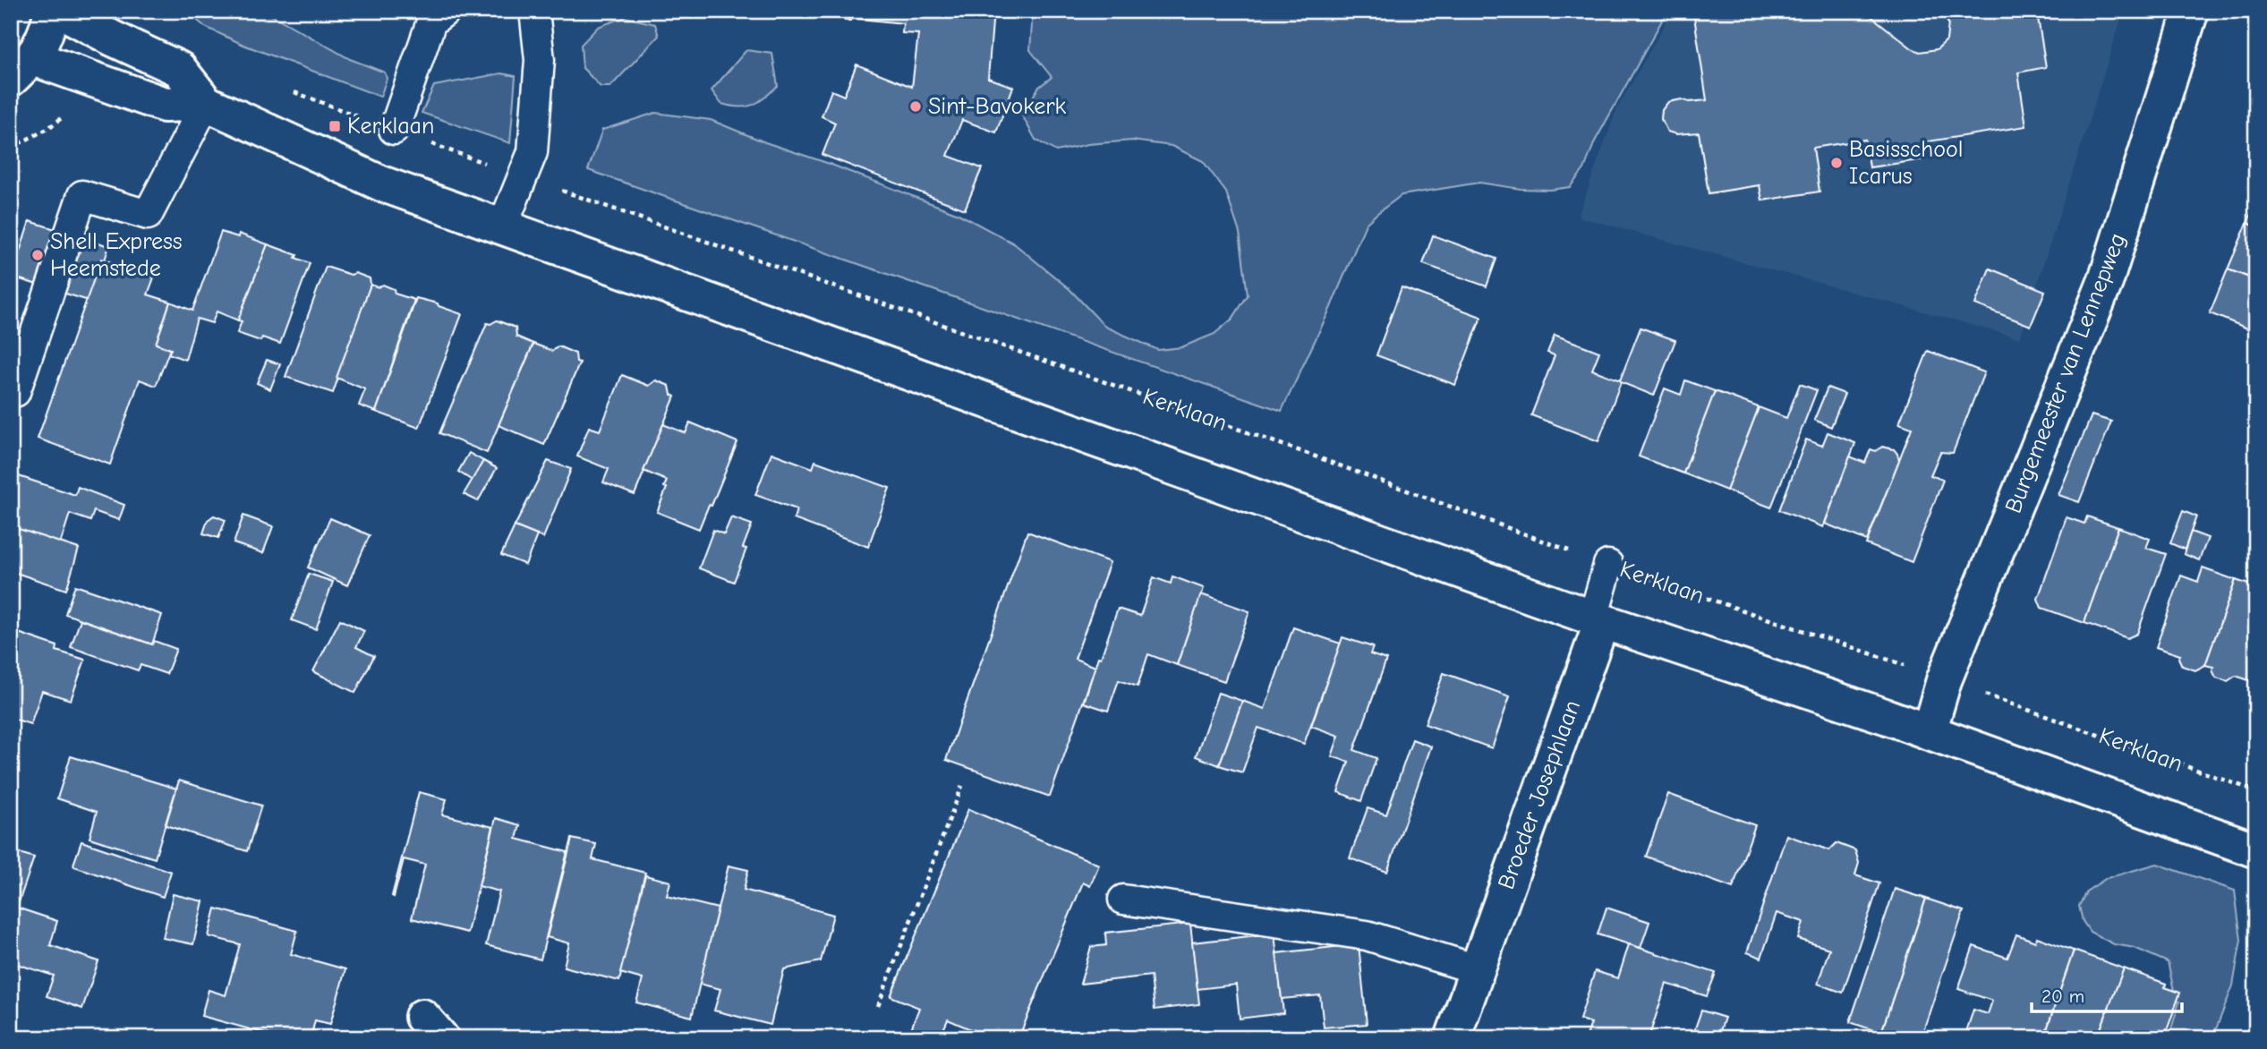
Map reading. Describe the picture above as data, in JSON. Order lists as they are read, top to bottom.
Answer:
{
  "streets": {
    "street": ["Burgemeester van Lennepweg", "Broeder Josephlaan"],
    "path": ["Kerklaan"]
  },
  "crossings": [
    ["Burgemeester van Lennepweg", "Kerklaan"]
  ],
  "places": {
    "other": ["Sint-Bavokerk", "Basisschool Icarus", "Shell Express Heemstede"],
    "transit": ["Kerklaan"]
  },
  "scale_bar": "20 m"
}
